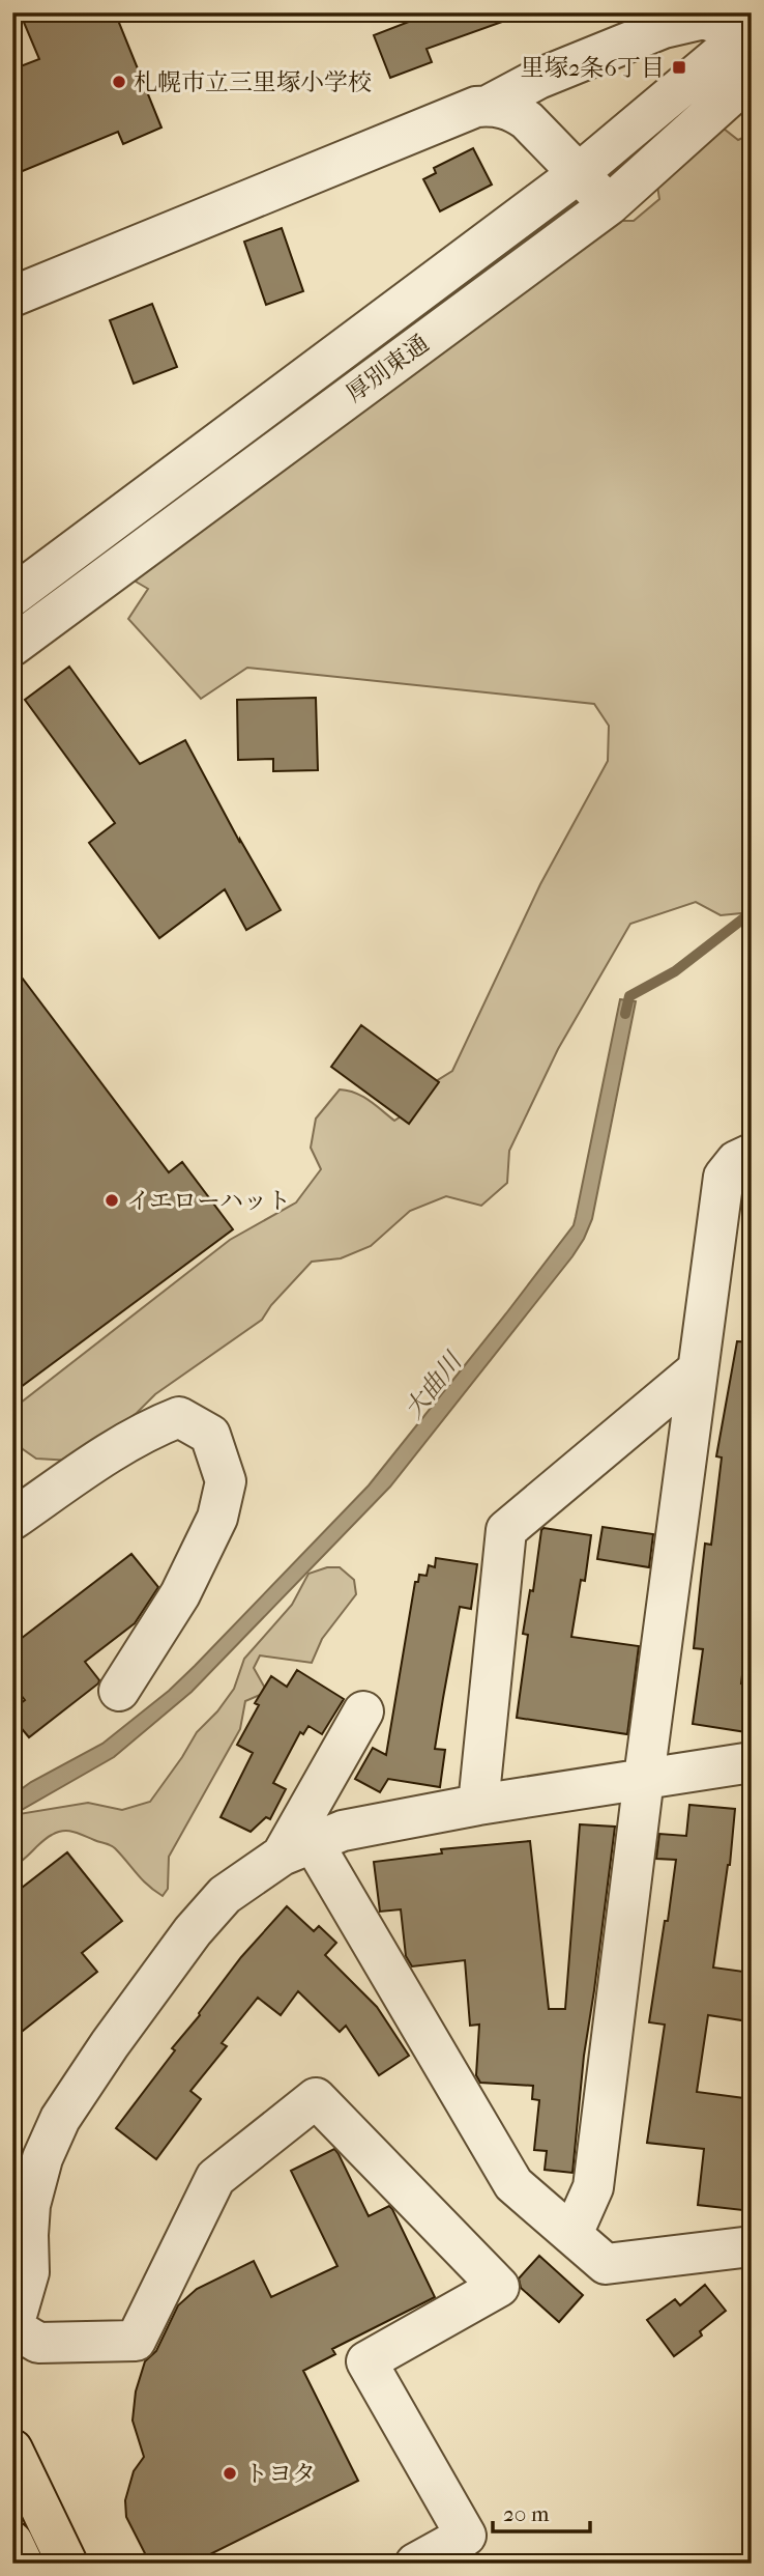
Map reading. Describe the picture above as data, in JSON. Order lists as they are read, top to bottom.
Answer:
{
  "streets": {
    "street": ["厚別東通"]
  },
  "water": ["大曲川"],
  "places": {
    "transit": ["里塚2条6丁目"],
    "other": ["札幌市立三里塚小学校", "イエローハット", "トヨタ"]
  },
  "scale_bar": "20 m"
}
